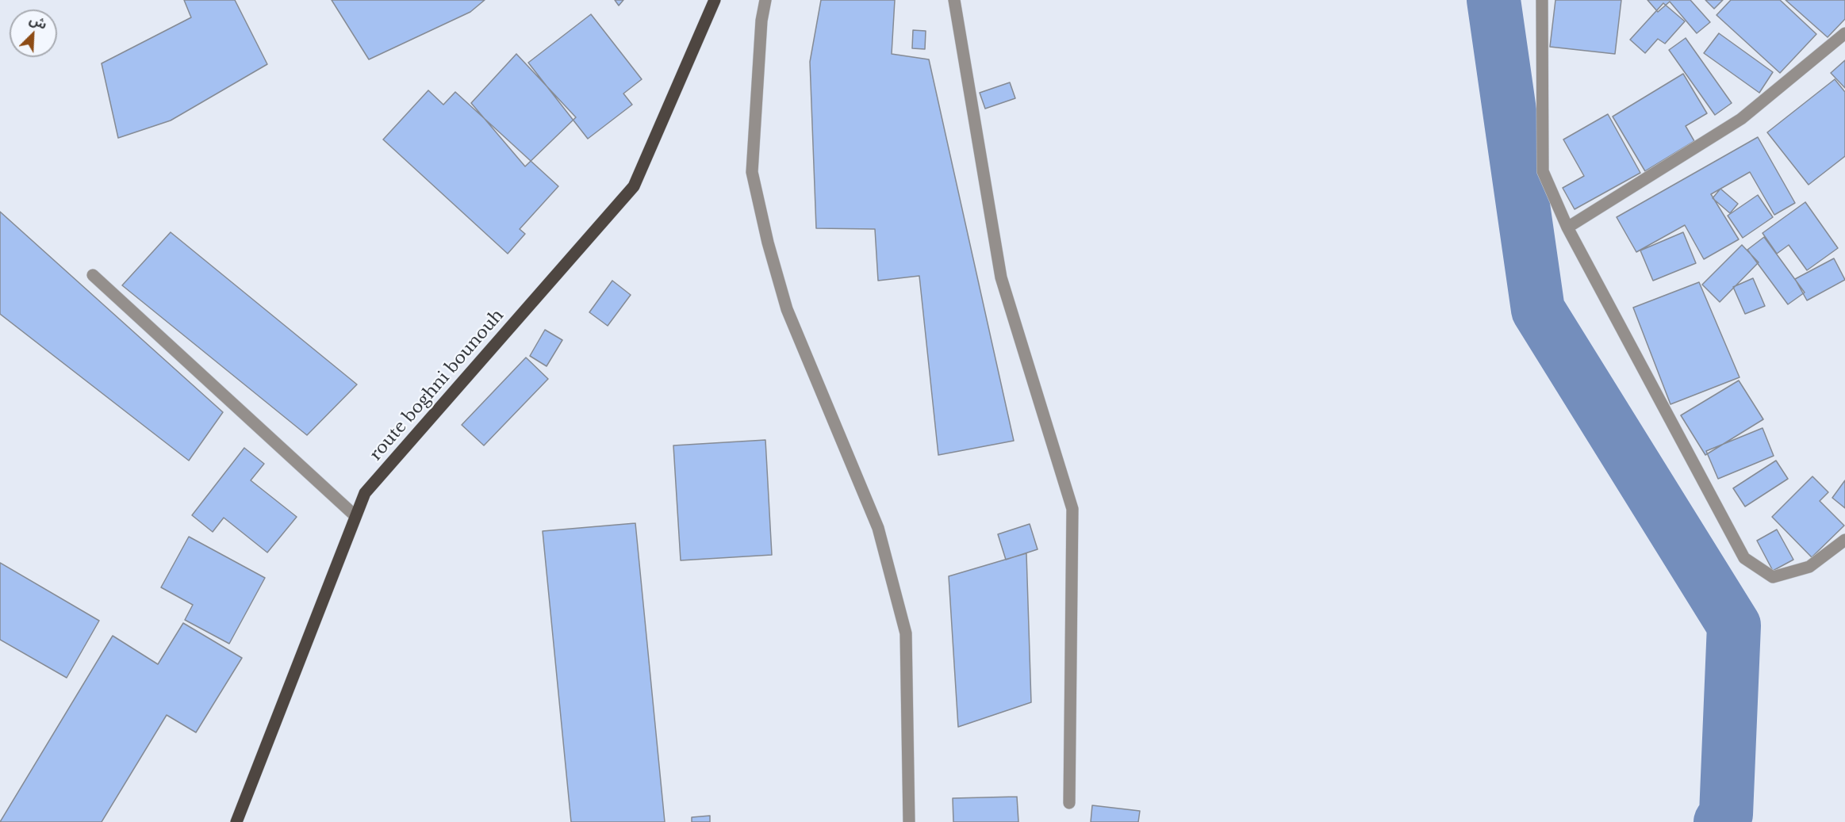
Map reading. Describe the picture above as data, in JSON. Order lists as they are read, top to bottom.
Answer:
{
  "streets": {
    "main road": ["route boghni bounouh"]
  },
  "north": "top right"
}
